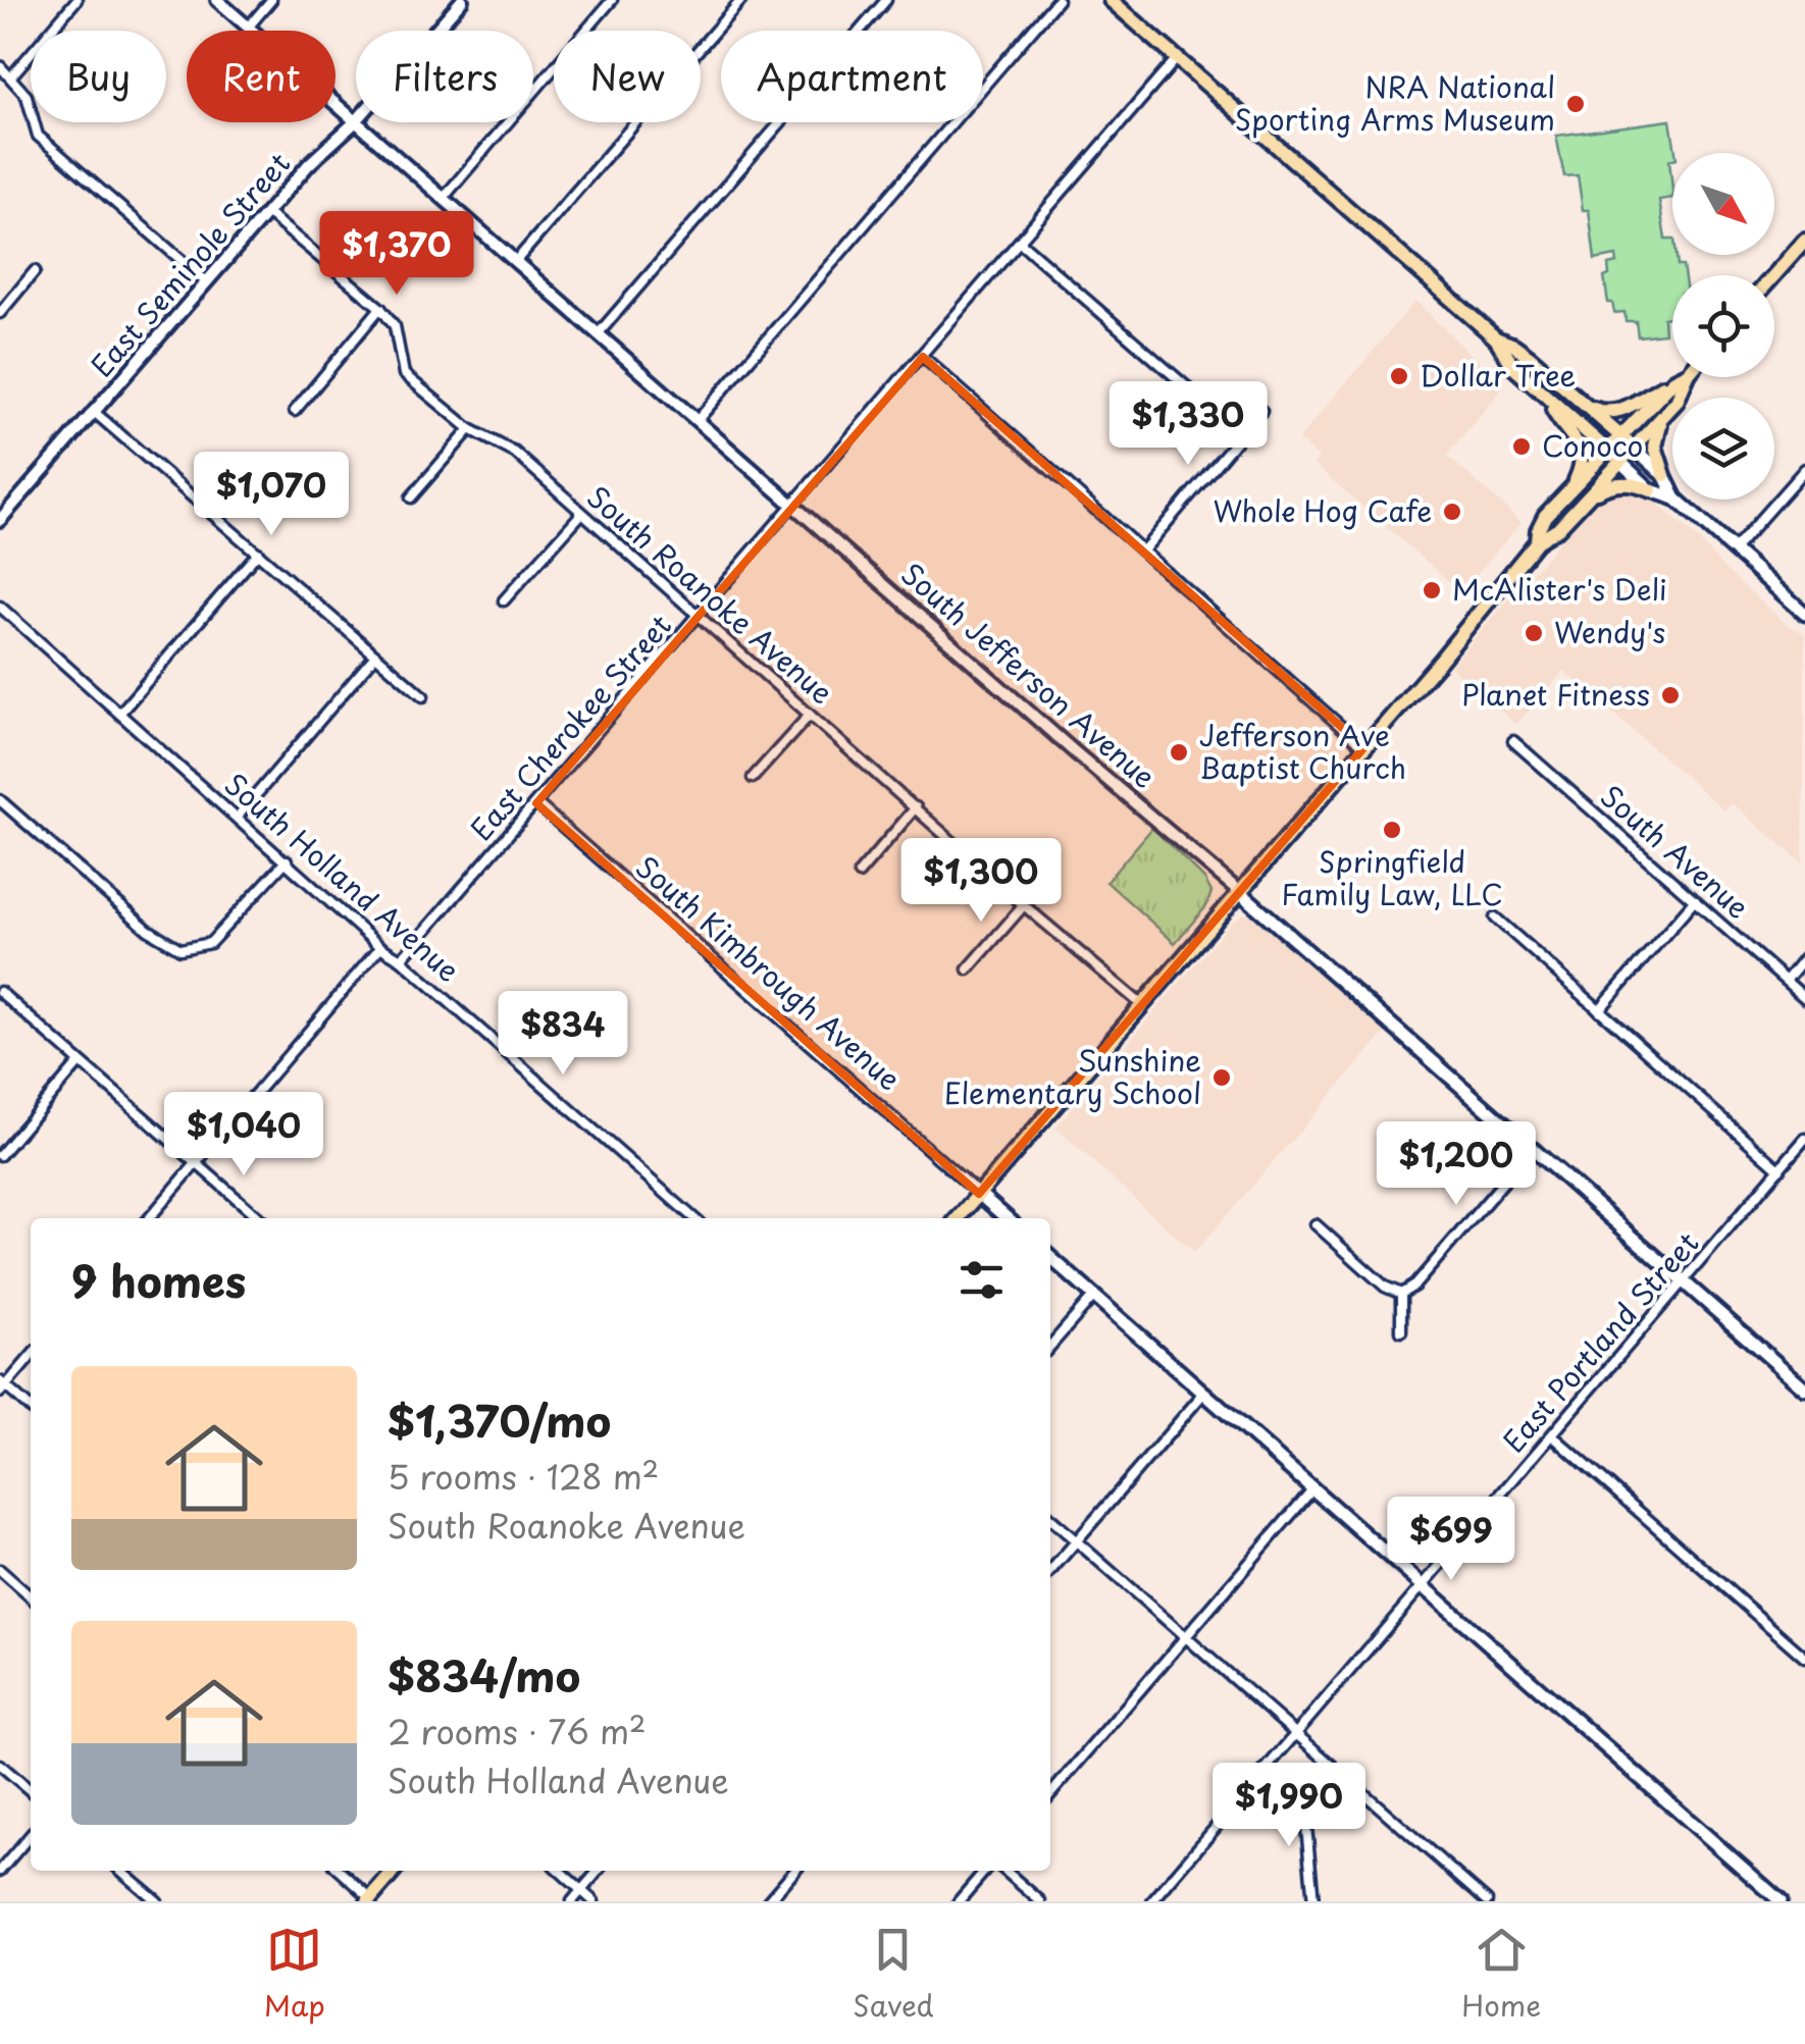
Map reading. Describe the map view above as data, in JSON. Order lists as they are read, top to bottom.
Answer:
{
  "streets": {
    "main road": ["South Jefferson Avenue", "South Kimbrough Avenue"],
    "street": [
      "East Seminole Street",
      "South Roanoke Avenue",
      "East Cherokee Street",
      "South Avenue",
      "South Holland Avenue",
      "East Portland Street"
    ]
  },
  "crossings": [
    ["East Seminole Street", "South Roanoke Avenue"],
    ["East Seminole Street", "South Jefferson Avenue"],
    ["South Roanoke Avenue", "East Cherokee Street"],
    ["South Jefferson Avenue", "East Cherokee Street"],
    ["South Jefferson Avenue", "East Portland Street"],
    ["East Cherokee Street", "South Holland Avenue"],
    ["East Cherokee Street", "South Kimbrough Avenue"]
  ],
  "places": [
    "NRA National Sporting Arms Museum",
    "Dollar Tree",
    "Conoco",
    "Whole Hog Cafe",
    "McAlister's Deli",
    "Wendy's",
    "Planet Fitness",
    "Jefferson Ave Baptist Church",
    "Springfield Family Law, LLC",
    "Sunshine Elementary School"
  ],
  "north": "bottom right",
  "page": {
    "chip": [
      "Buy",
      "Rent",
      "Filters",
      "New",
      "Apartment"
    ],
    "price": [
      "$1,370",
      "$1,330",
      "$1,070",
      "$1,300",
      "$834",
      "$1,040",
      "$1,200",
      "$699",
      "$1,990"
    ],
    "heading": "9 homes",
    "list": [
      {
        "name": "$1,370/mo",
        "note": "5 rooms · 128 m² · South Roanoke Avenue"
      },
      {
        "name": "$834/mo",
        "note": "2 rooms · 76 m² · South Holland Avenue"
      }
    ],
    "tabs": ["Map", "Saved", "Home"]
  }
}
